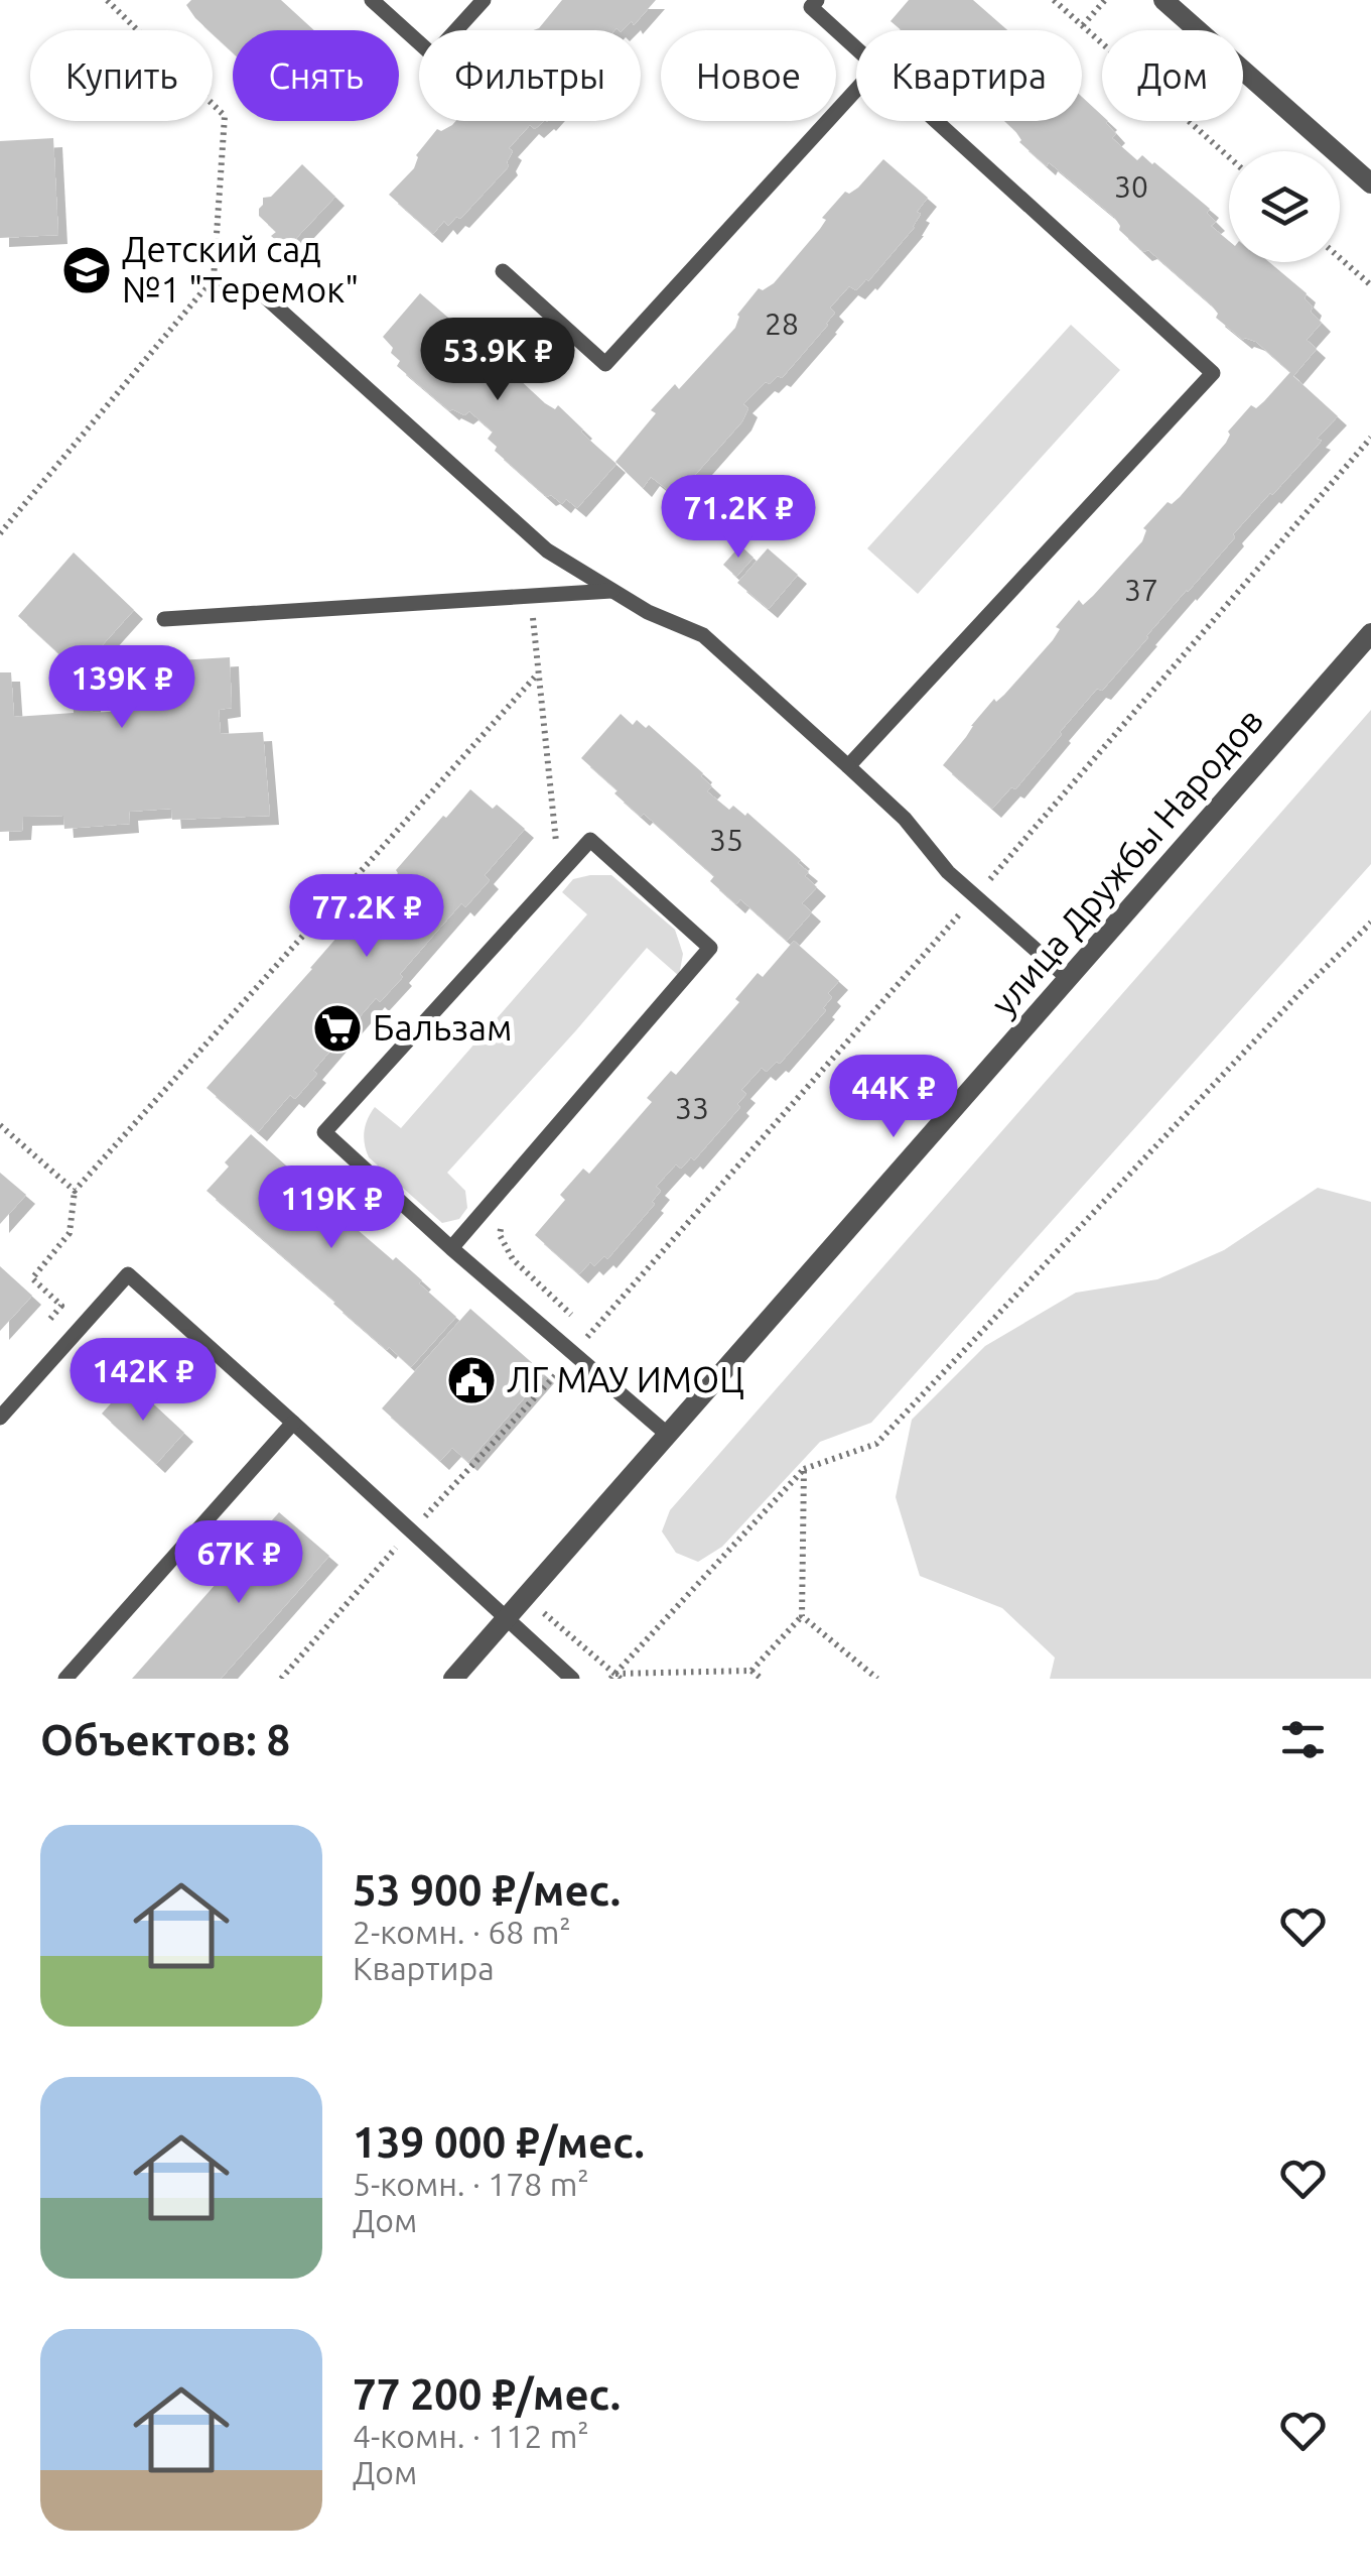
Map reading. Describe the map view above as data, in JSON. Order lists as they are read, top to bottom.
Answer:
{
  "streets": {
    "street": ["улица Дружбы Народов"]
  },
  "places": {
    "school or university": ["Детский сад №1 \"Теремок\""],
    "supermarket": ["Бальзам"],
    "public building": ["ЛГ МАУ ИМОЦ"]
  },
  "house_numbers": [
    "30",
    "28",
    "37",
    "35",
    "33"
  ],
  "page": {
    "chip": [
      "Купить",
      "Снять",
      "Фильтры",
      "Новое",
      "Квартира",
      "Дом"
    ],
    "price": [
      "53.9K ₽",
      "71.2K ₽",
      "139K ₽",
      "77.2K ₽",
      "44K ₽",
      "119K ₽",
      "142K ₽",
      "67K ₽"
    ],
    "heading": "Объектов: 8",
    "list": [
      {
        "name": "53 900 ₽/мес.",
        "note": "2-комн. · 68 m² · Квартира"
      },
      {
        "name": "139 000 ₽/мес.",
        "note": "5-комн. · 178 m² · Дом"
      },
      {
        "name": "77 200 ₽/мес.",
        "note": "4-комн. · 112 m² · Дом"
      }
    ]
  }
}
